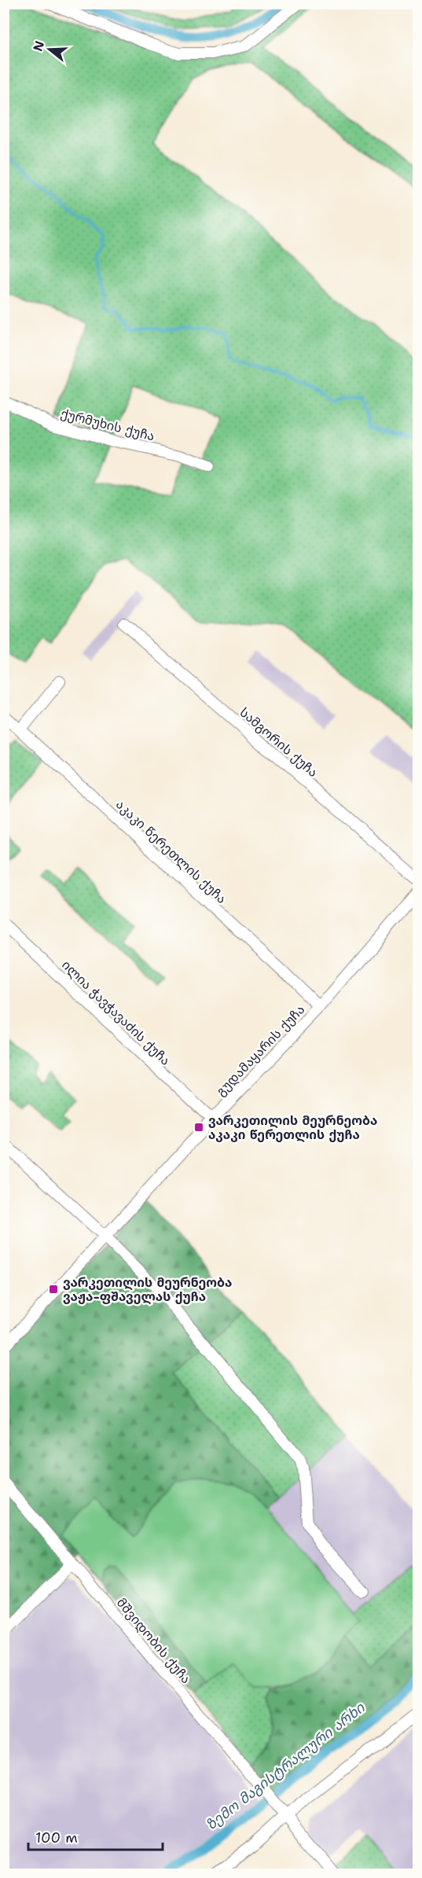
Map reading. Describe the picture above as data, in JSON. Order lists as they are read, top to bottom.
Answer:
{
  "streets": {
    "street": [
      "ქურმუხის ქუჩა",
      "სამგორის ქუჩა",
      "აკაკი წერეთლის ქუჩა",
      "ილია ჭავჭავაძის ქუჩა",
      "გუდამაყარის ქუჩა",
      "მშვიდობის ქუჩა"
    ]
  },
  "crossings": [
    ["აკაკი წერეთლის ქუჩა", "გუდამაყარის ქუჩა"],
    ["ილია ჭავჭავაძის ქუჩა", "გუდამაყარის ქუჩა"]
  ],
  "water": ["ზემო მაგისტრალური არხი"],
  "places": {
    "transit": ["ვარკეთილის მეურნეობა აკაკი წერეთლის ქუჩა", "ვარკეთილის მეურნეობა ვაჟა-ფშაველას ქუჩა"]
  },
  "scale_bar": "100 m",
  "north": "left"
}
